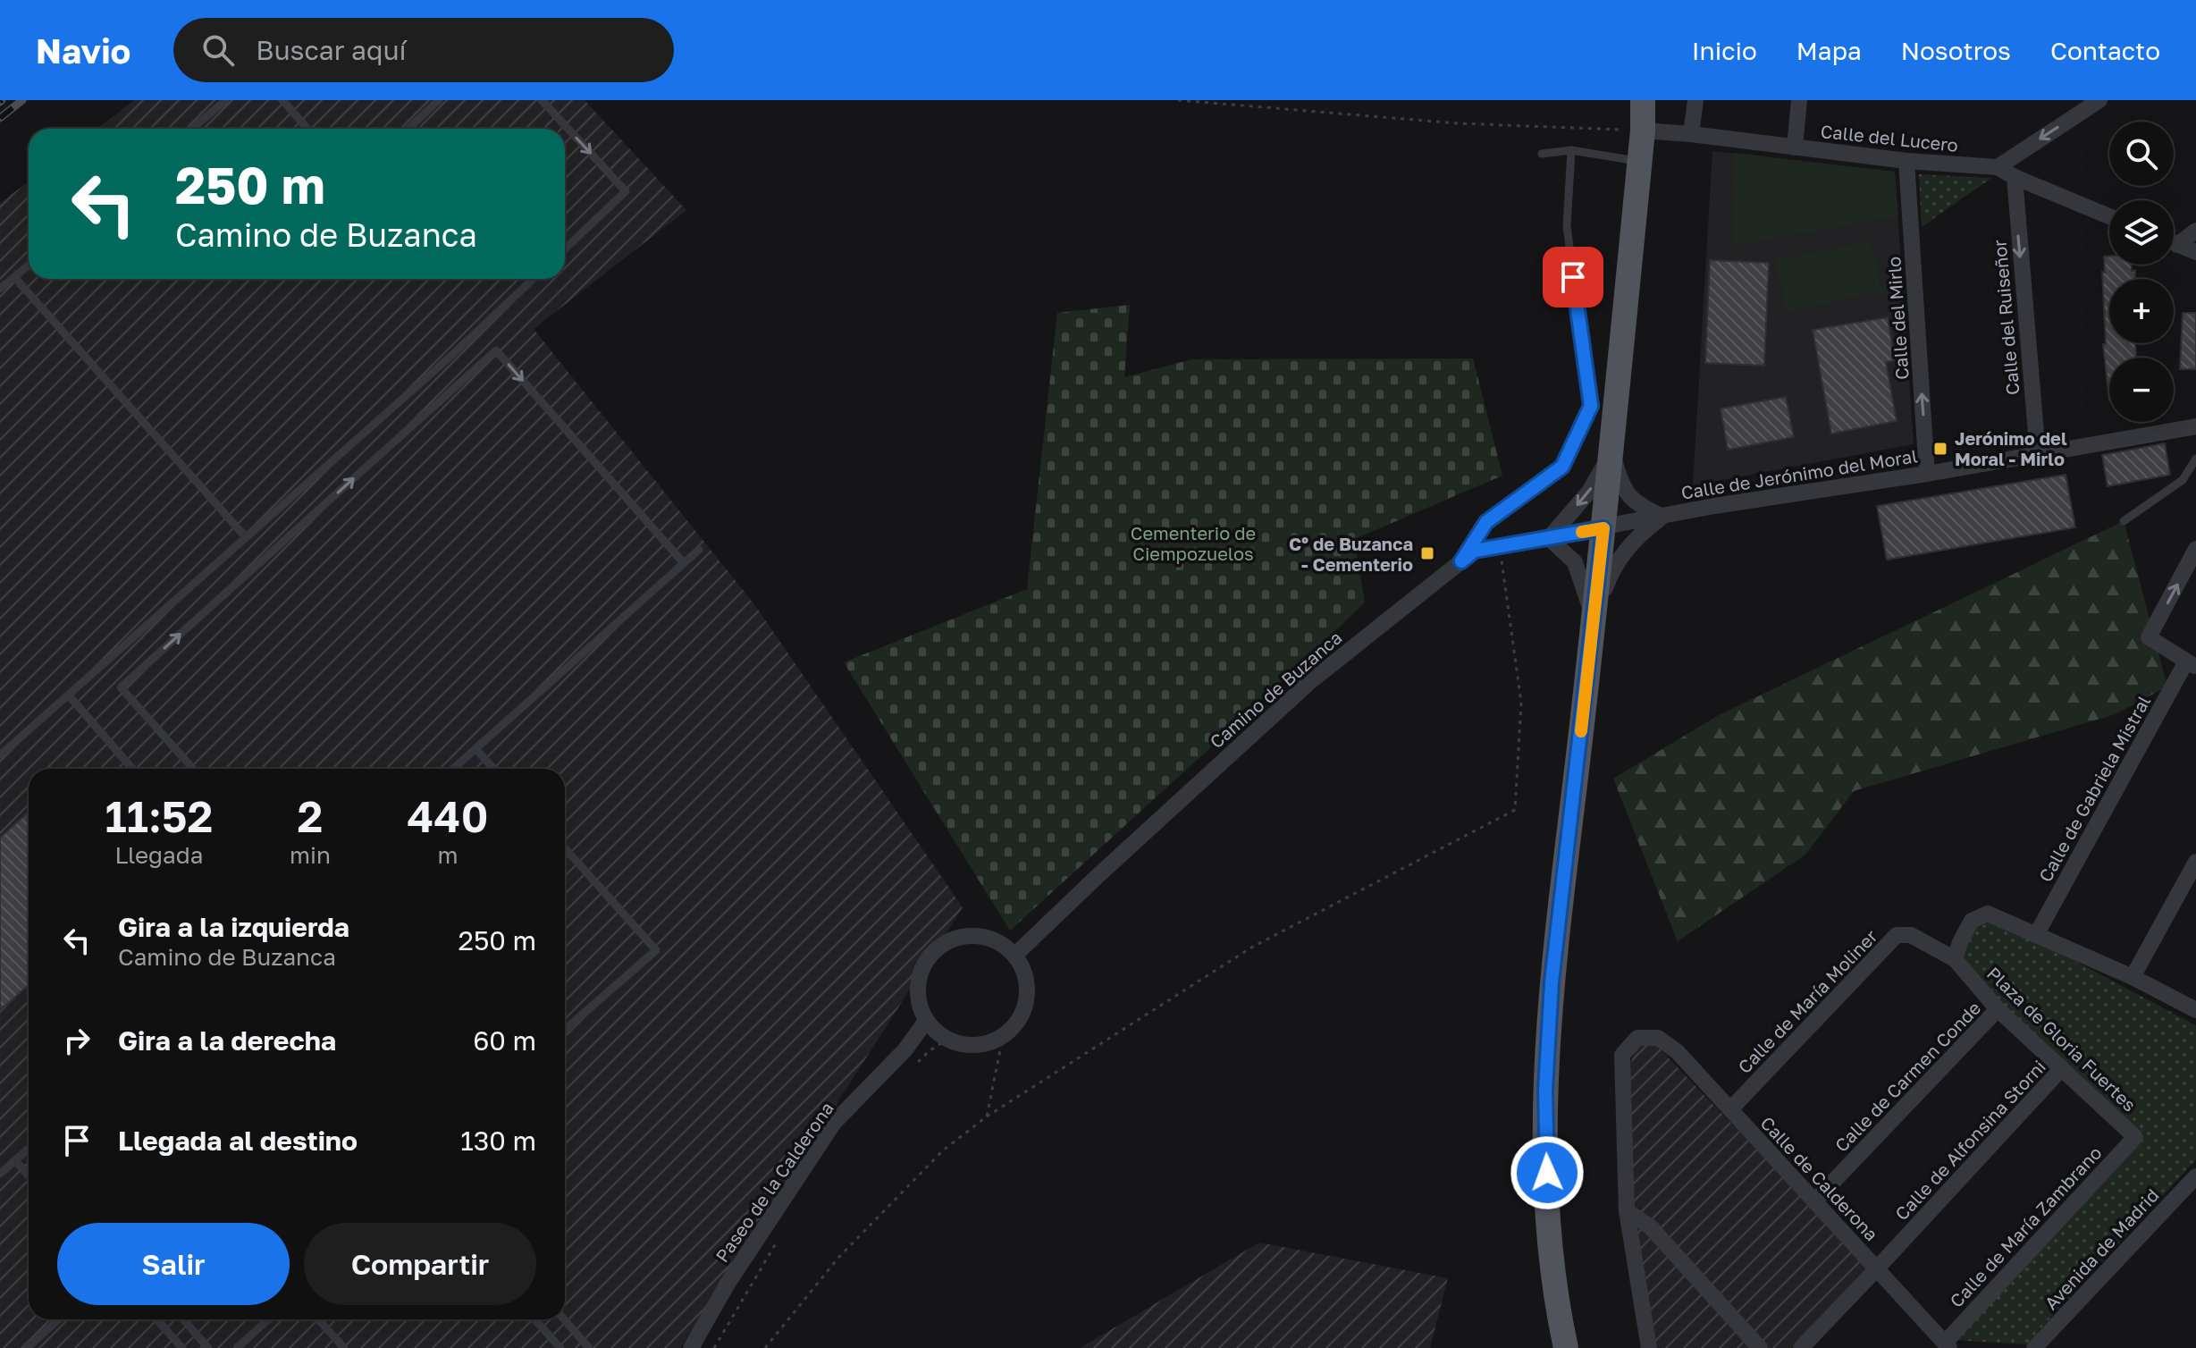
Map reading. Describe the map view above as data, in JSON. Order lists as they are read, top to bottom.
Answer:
{
  "streets": {
    "street": [
      "Calle del Lucero",
      "Calle del Ruiseñor",
      "Calle del Mirlo",
      "Calle de Jerónimo del Moral",
      "Camino de Buzanca",
      "Calle de Gabriela Mistral",
      "Calle de María Moliner",
      "Plaza de Gloria Fuertes",
      "Calle de Carmen Conde",
      "Calle de Alfonsina Storni",
      "Calle de Calderona",
      "Paseo de la Calderona",
      "Calle de María Zambrano",
      "Avenida de Madrid"
    ]
  },
  "crossings": [
    ["Calle del Lucero", "Calle del Ruiseñor"],
    ["Calle del Lucero", "Calle del Mirlo"],
    ["Calle del Ruiseñor", "Calle de Jerónimo del Moral"],
    ["Calle del Mirlo", "Calle de Jerónimo del Moral"],
    ["Calle de Jerónimo del Moral", "Camino de Buzanca"],
    ["Camino de Buzanca", "Paseo de la Calderona"],
    ["Calle de María Moliner", "Plaza de Gloria Fuertes"],
    ["Calle de María Moliner", "Calle de Calderona"],
    ["Plaza de Gloria Fuertes", "Calle de Carmen Conde"],
    ["Plaza de Gloria Fuertes", "Calle de Alfonsina Storni"],
    ["Plaza de Gloria Fuertes", "Calle de María Zambrano"],
    ["Calle de Carmen Conde", "Calle de Calderona"],
    ["Calle de Alfonsina Storni", "Calle de Calderona"],
    ["Calle de Calderona", "Calle de María Zambrano"]
  ],
  "one_way": ["Calle del Ruiseñor", "Calle del Mirlo"],
  "parks": ["Cementerio de Ciempozuelos"],
  "places": {
    "transit": ["Jerónimo del Moral - Mirlo", "Cº de Buzanca - Cementerio"]
  },
  "page": {
    "header": "Navio",
    "search": "Buscar aquí",
    "nav": [
      "Inicio",
      "Mapa",
      "Nosotros",
      "Contacto"
    ],
    "map_buttons": ["+", "−"],
    "turn": ["250 m", "Camino de Buzanca"],
    "eta": [
      "11:52",
      "Llegada",
      "2",
      "min",
      "440",
      "m"
    ],
    "list": [
      {
        "name": "Gira a la izquierda",
        "note": "Camino de Buzanca",
        "value": "250 m"
      },
      {
        "name": "Gira a la derecha",
        "value": "60 m"
      },
      {
        "name": "Llegada al destino",
        "value": "130 m"
      }
    ],
    "buttons": ["Salir", "Compartir"]
  }
}
